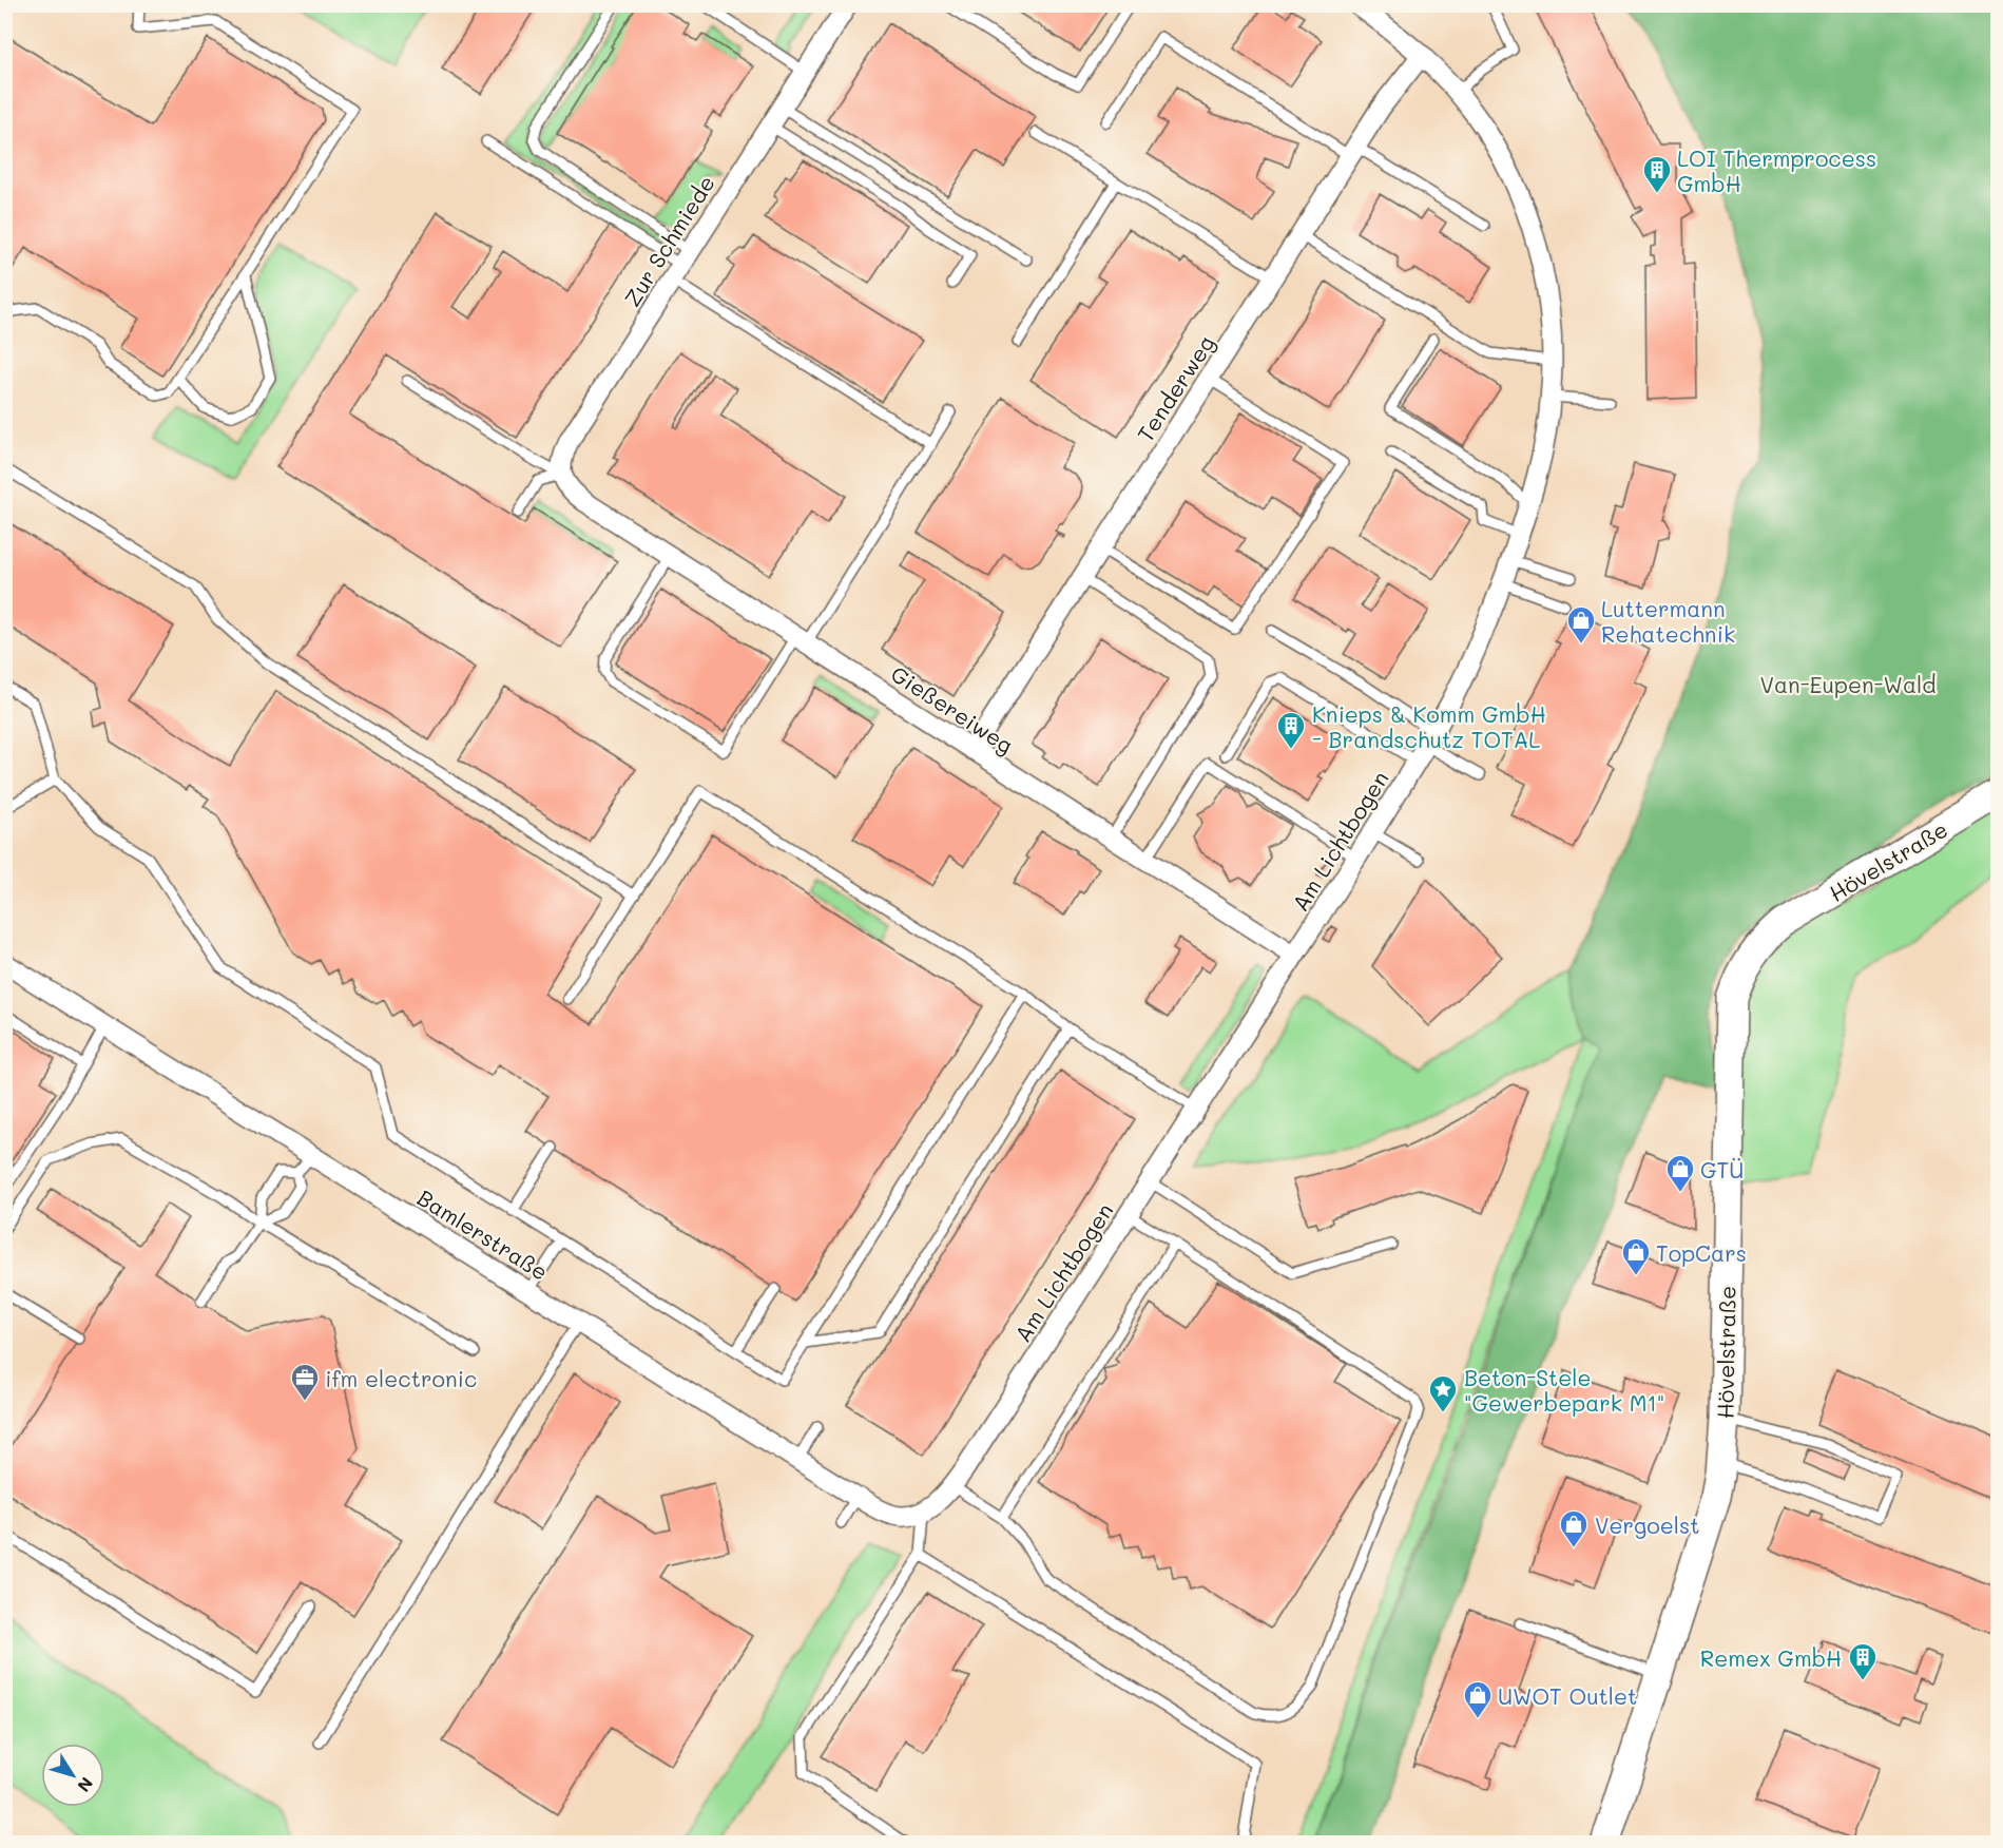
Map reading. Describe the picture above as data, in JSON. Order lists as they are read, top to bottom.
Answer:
{
  "streets": {
    "main road": ["Hövelstraße"],
    "street": [
      "Zur Schmiede",
      "Tenderweg",
      "Gießereiweg",
      "Am Lichtbogen",
      "Bamlerstraße"
    ]
  },
  "crossings": [
    ["Zur Schmiede", "Gießereiweg"],
    ["Tenderweg", "Gießereiweg"],
    ["Tenderweg", "Am Lichtbogen"],
    ["Gießereiweg", "Am Lichtbogen"],
    ["Am Lichtbogen", "Bamlerstraße"]
  ],
  "parks": ["Van-Eupen-Wald"],
  "places": {
    "building": ["LOI Thermprocess GmbH", "Knieps & Komm GmbH - Brandschutz TOTAL", "Remex GmbH"],
    "shop": [
      "Luttermann Rehatechnik",
      "GTÜ",
      "TopCars",
      "Vergoelst",
      "UWOT Outlet"
    ],
    "office": ["ifm electronic"],
    "place": ["Beton-Stele \"Gewerbepark M1\""]
  },
  "north": "bottom right"
}
